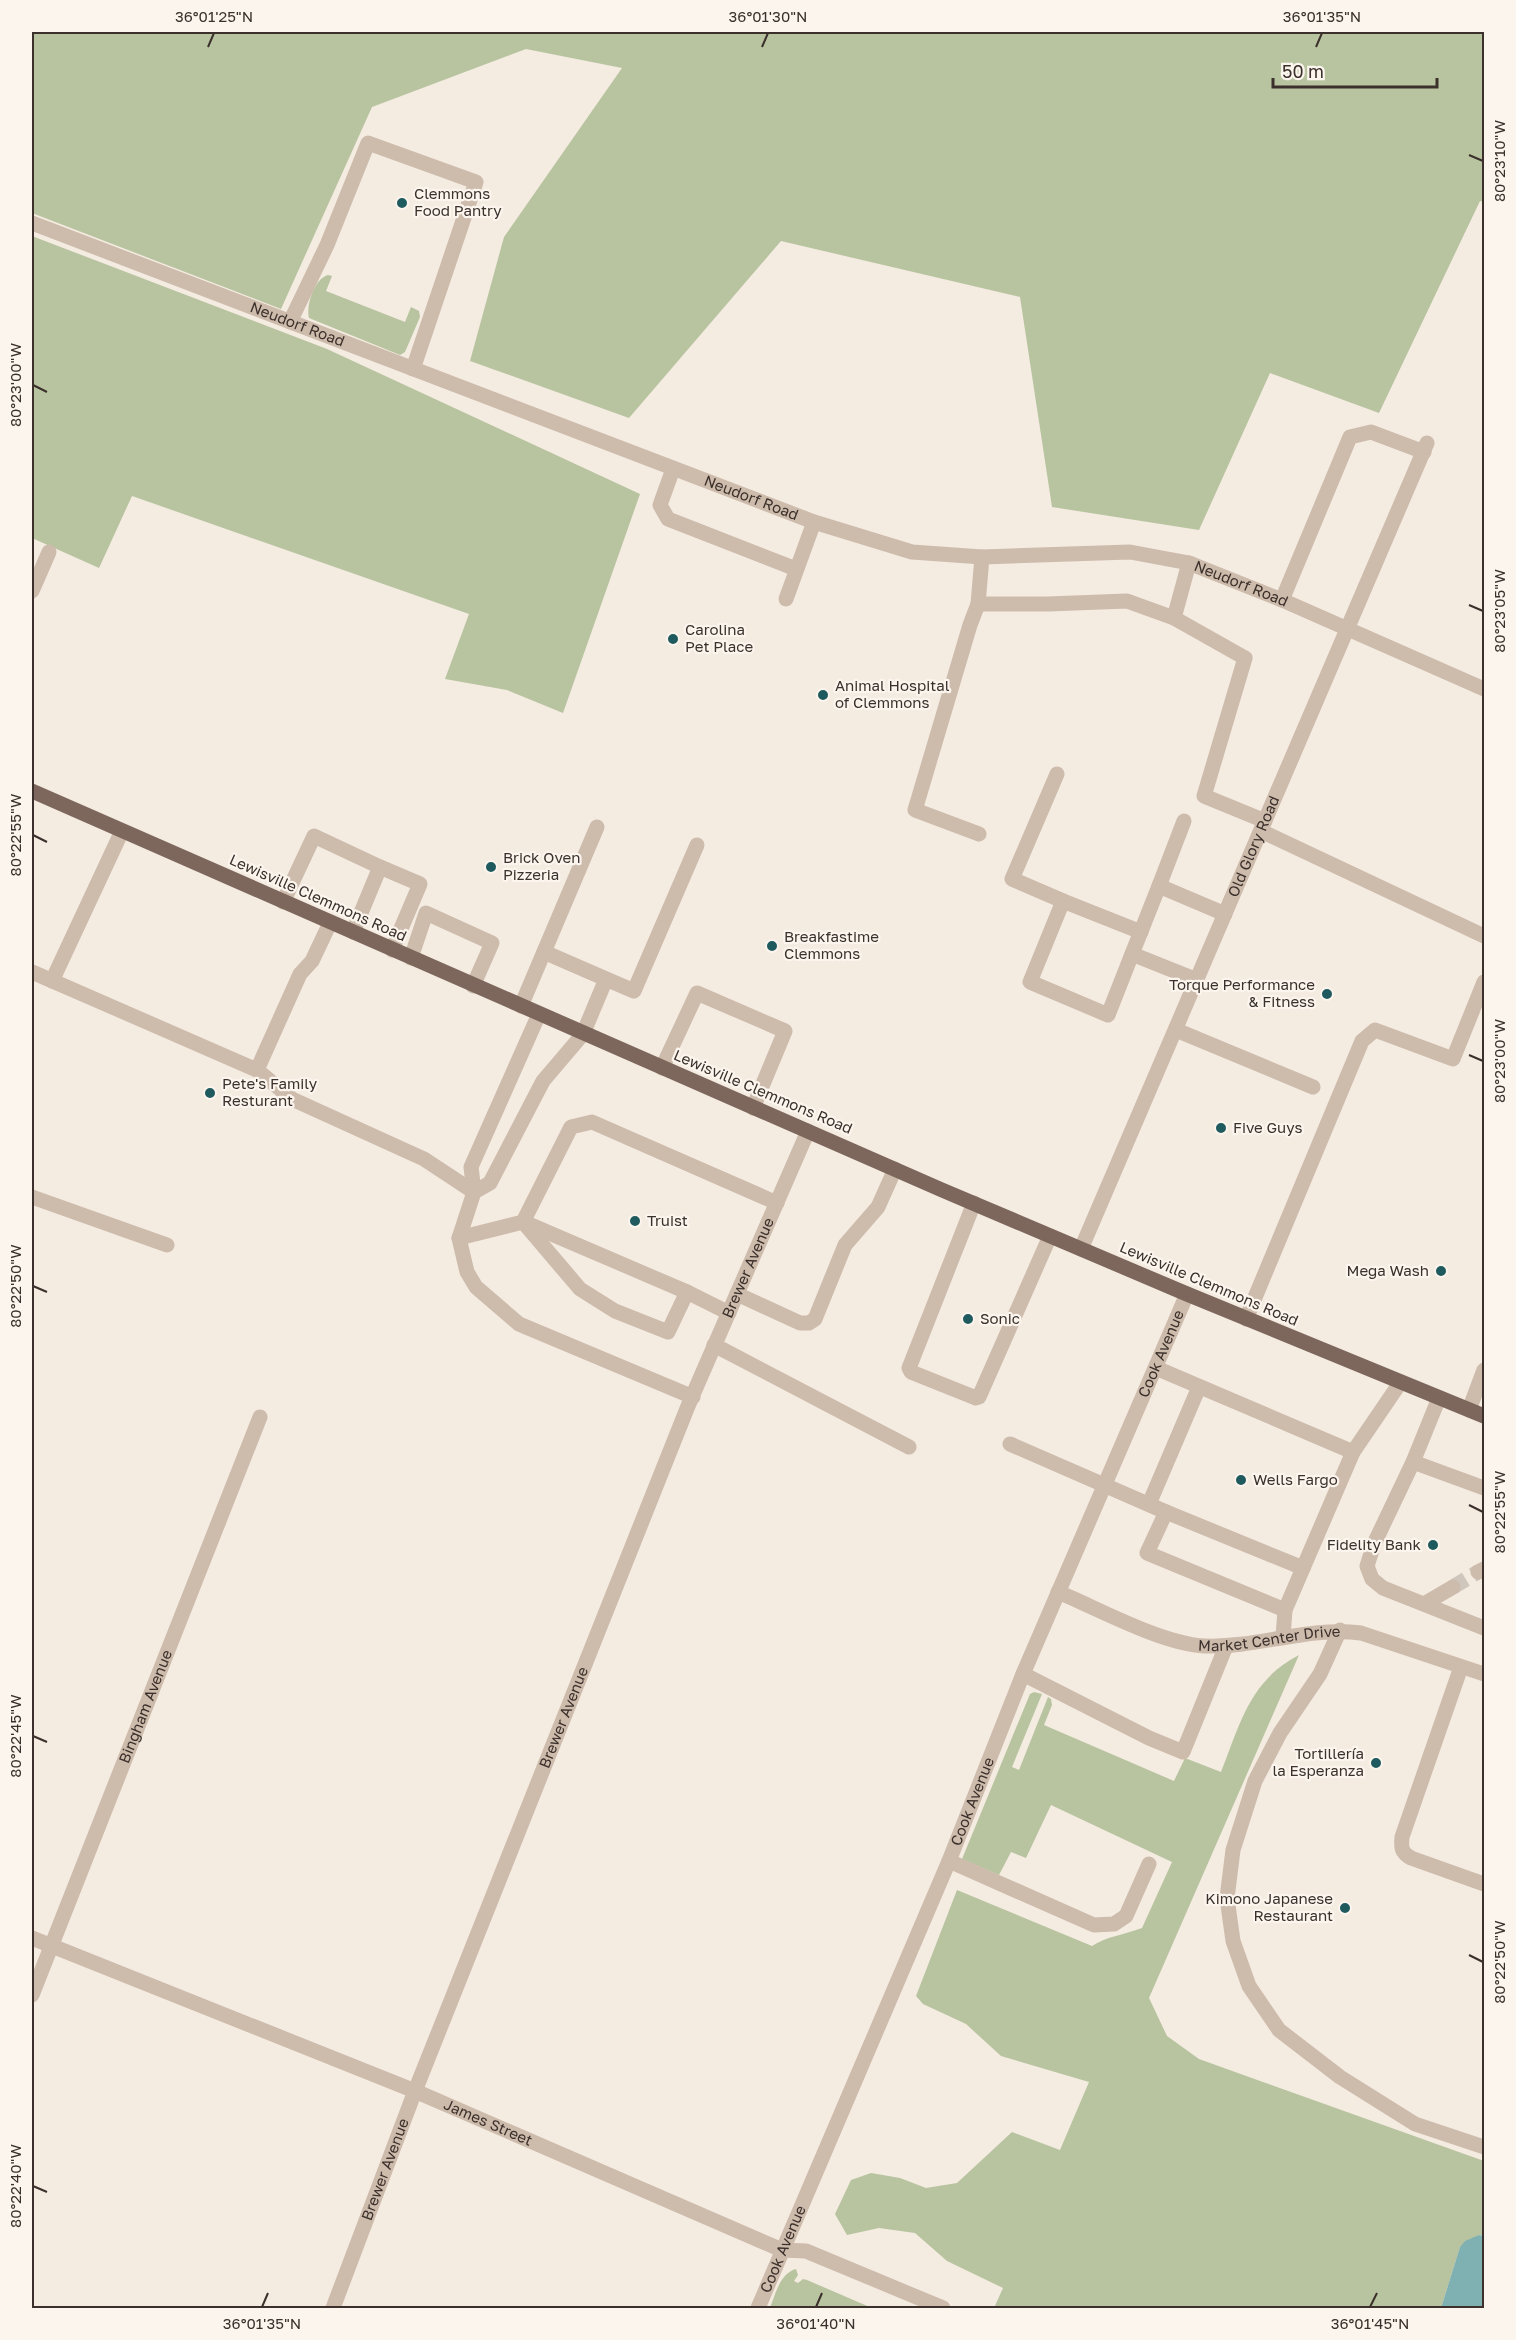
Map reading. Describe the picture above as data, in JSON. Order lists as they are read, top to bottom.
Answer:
{
  "streets": {
    "main road": ["Lewisville Clemmons Road"],
    "street": [
      "Neudorf Road",
      "Old Glory Road",
      "Brewer Avenue",
      "Cook Avenue",
      "Market Center Drive",
      "Bingham Avenue",
      "James Street"
    ]
  },
  "crossings": [
    ["Neudorf Road", "Old Glory Road"],
    ["Old Glory Road", "Lewisville Clemmons Road"],
    ["Lewisville Clemmons Road", "Brewer Avenue"],
    ["Lewisville Clemmons Road", "Cook Avenue"],
    ["Brewer Avenue", "James Street"],
    ["Cook Avenue", "Market Center Drive"],
    ["Cook Avenue", "James Street"],
    ["Bingham Avenue", "James Street"]
  ],
  "places": [
    "Clemmons Food Pantry",
    "Carolina Pet Place",
    "Animal Hospital of Clemmons",
    "Brick Oven Pizzeria",
    "Breakfastime Clemmons",
    "Torque Performance & Fitness",
    "Pete's Family Resturant",
    "Five Guys",
    "Truist",
    "Mega Wash",
    "Sonic",
    "Wells Fargo",
    "Fidelity Bank",
    "Tortillería la Esperanza",
    "Kimono Japanese Restaurant"
  ],
  "scale_bar": "50 m",
  "coordinates": [
    "36°01'25\"N",
    "36°01'30\"N",
    "36°01'35\"N",
    "80°23'10\"W",
    "80°23'00\"W",
    "80°23'05\"W",
    "80°22'55\"W",
    "80°22'50\"W",
    "80°22'45\"W",
    "80°22'40\"W",
    "36°01'40\"N",
    "36°01'45\"N"
  ]
}
